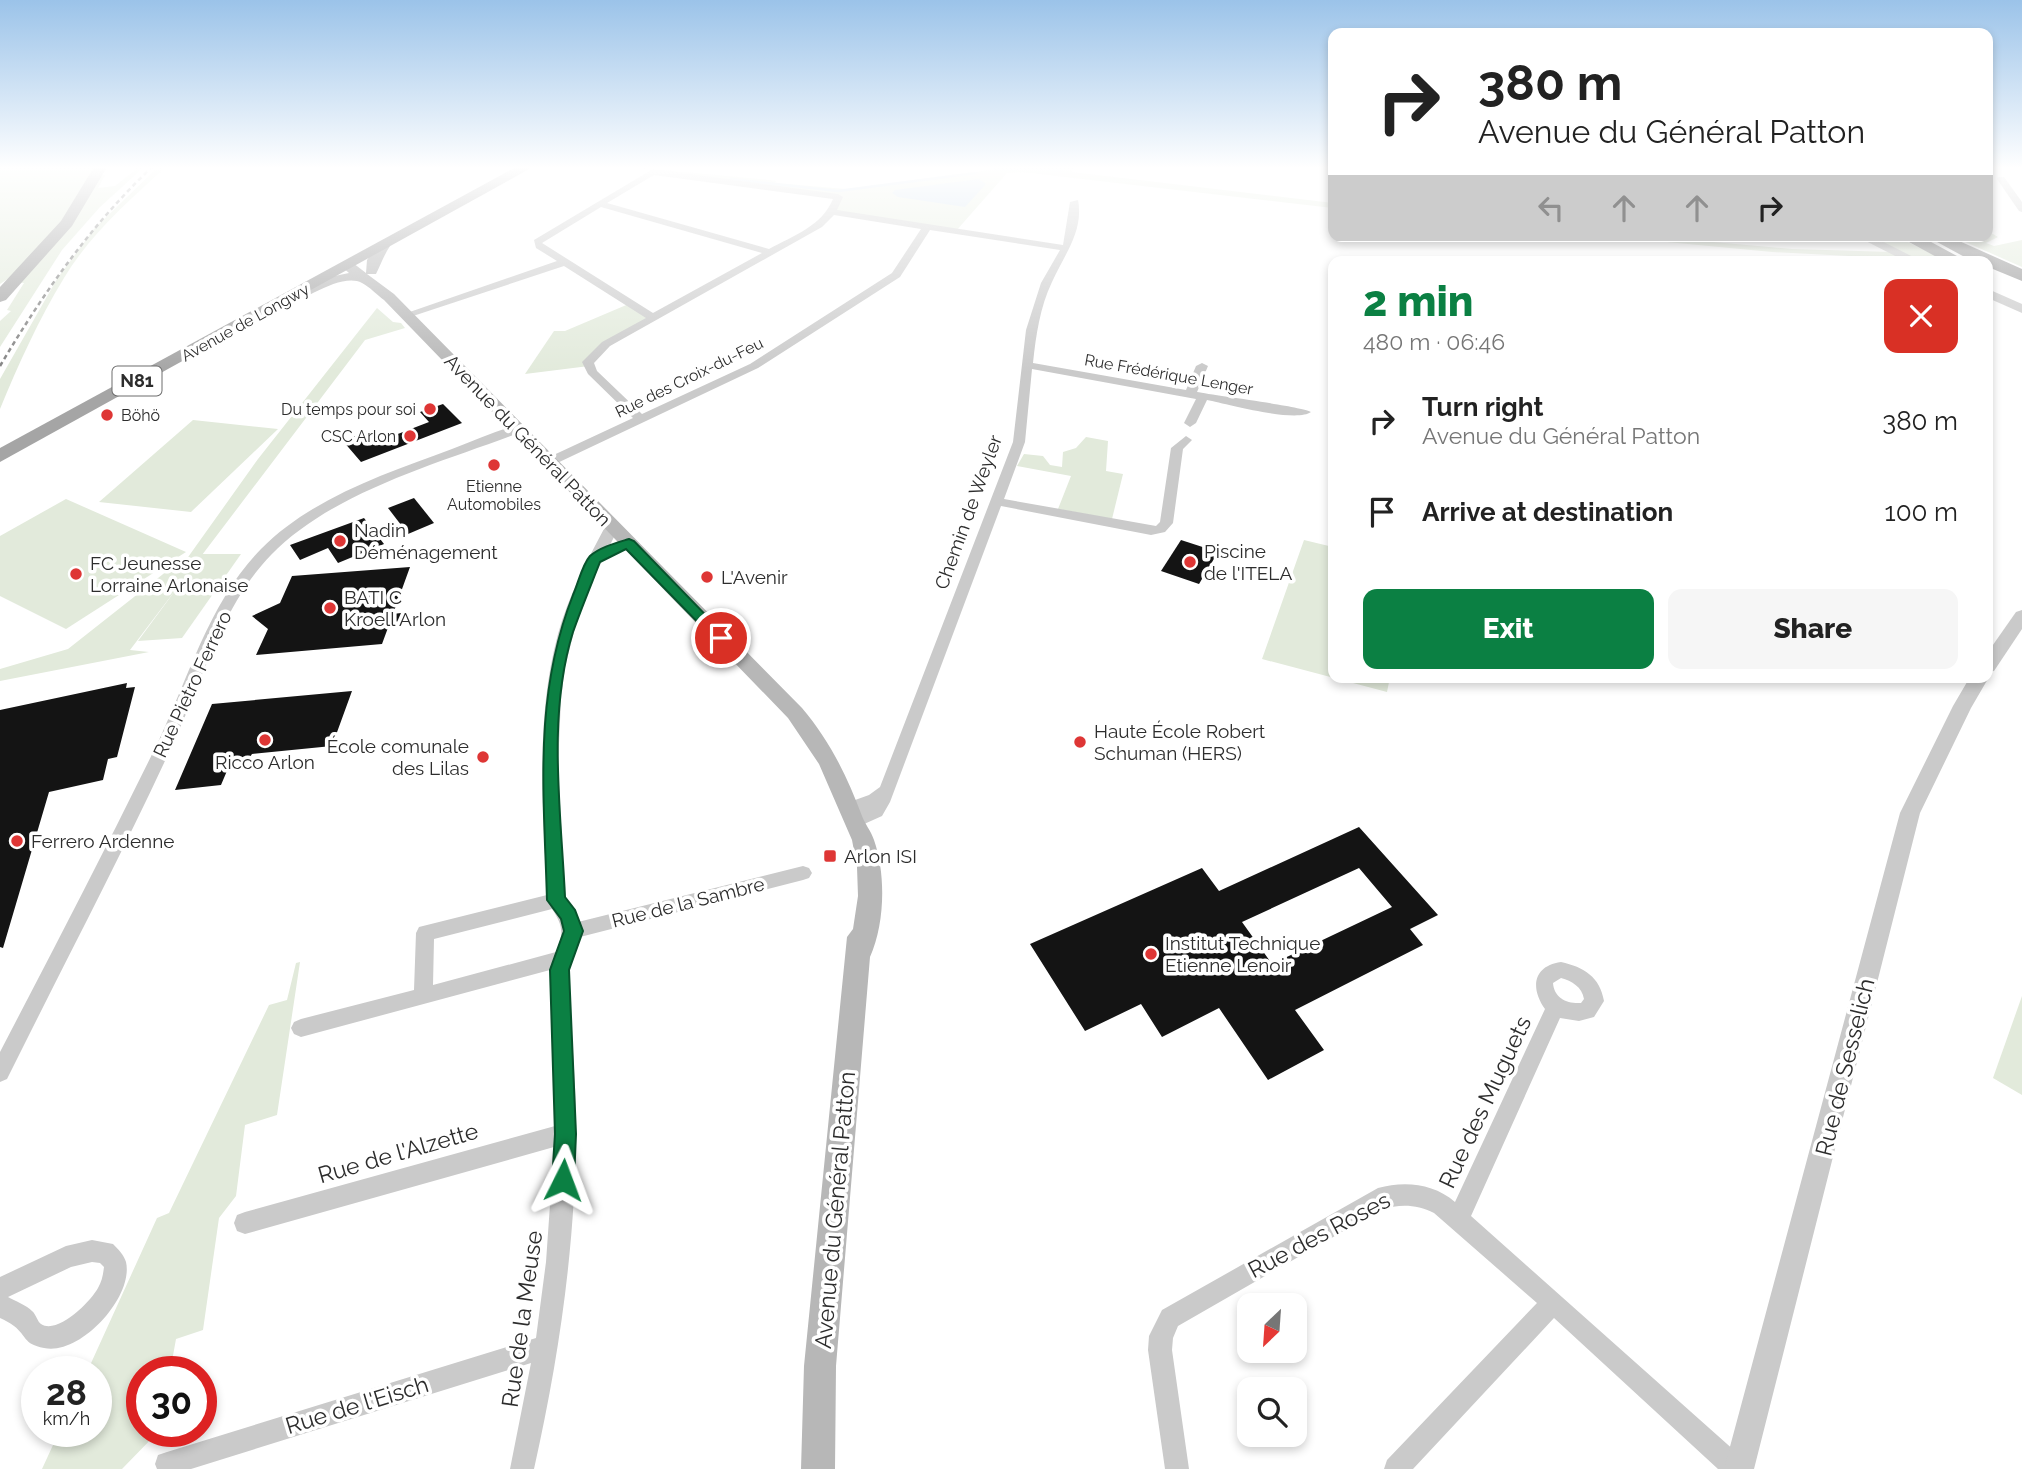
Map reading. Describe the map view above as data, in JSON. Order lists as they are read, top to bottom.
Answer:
{
  "streets": {
    "main road": ["Avenue de Longwy", "N81", "Avenue du Général Patton"],
    "street": [
      "Rue Frédérique Lenger",
      "Rue des Croix-du-Feu",
      "Chemin de Weyler",
      "Rue Pietro Ferrero",
      "Rue de la Sambre",
      "Rue de Sesselich",
      "Rue des Muguets",
      "Rue de l'Alzette",
      "Rue des Roses",
      "Rue de la Meuse",
      "Rue de l'Eisch"
    ]
  },
  "crossings": [
    ["Avenue de Longwy", "N81"],
    ["Rue Frédérique Lenger", "Chemin de Weyler"],
    ["Rue des Croix-du-Feu", "Avenue du Général Patton"],
    ["N81", "Avenue du Général Patton"],
    ["Avenue du Général Patton", "Chemin de Weyler"],
    ["Avenue du Général Patton", "Rue Pietro Ferrero"],
    ["Rue de la Sambre", "Rue de la Meuse"],
    ["Rue de Sesselich", "Rue des Roses"],
    ["Rue des Muguets", "Rue des Roses"],
    ["Rue de l'Alzette", "Rue de la Meuse"],
    ["Rue de la Meuse", "Rue de l'Eisch"]
  ],
  "places": {
    "other": [
      "Du temps pour soi",
      "Böhö",
      "CSC Arlon",
      "Etienne Automobiles",
      "Nadin Déménagement",
      "Piscine de l'ITELA",
      "FC Jeunesse Lorraine Arlonaise",
      "L'Avenir",
      "BATI C Kroell Arlon",
      "Ricco Arlon",
      "Haute École Robert Schuman (HERS)",
      "École comunale des Lilas",
      "Ferrero Ardenne",
      "Institut Technique Etienne Lenoir"
    ],
    "transit": ["Arlon ISI"]
  },
  "north": "bottom left",
  "page": {
    "turn": ["380 m", "Avenue du Général Patton"],
    "heading": ["2 min", "480 m · 06:46"],
    "list": [
      {
        "name": "Turn right",
        "note": "Avenue du Général Patton",
        "value": "380 m"
      },
      {
        "name": "Arrive at destination",
        "value": "100 m"
      }
    ],
    "buttons": ["Exit", "Share"],
    "speed": "28 km/h",
    "limit": "30"
  }
}
